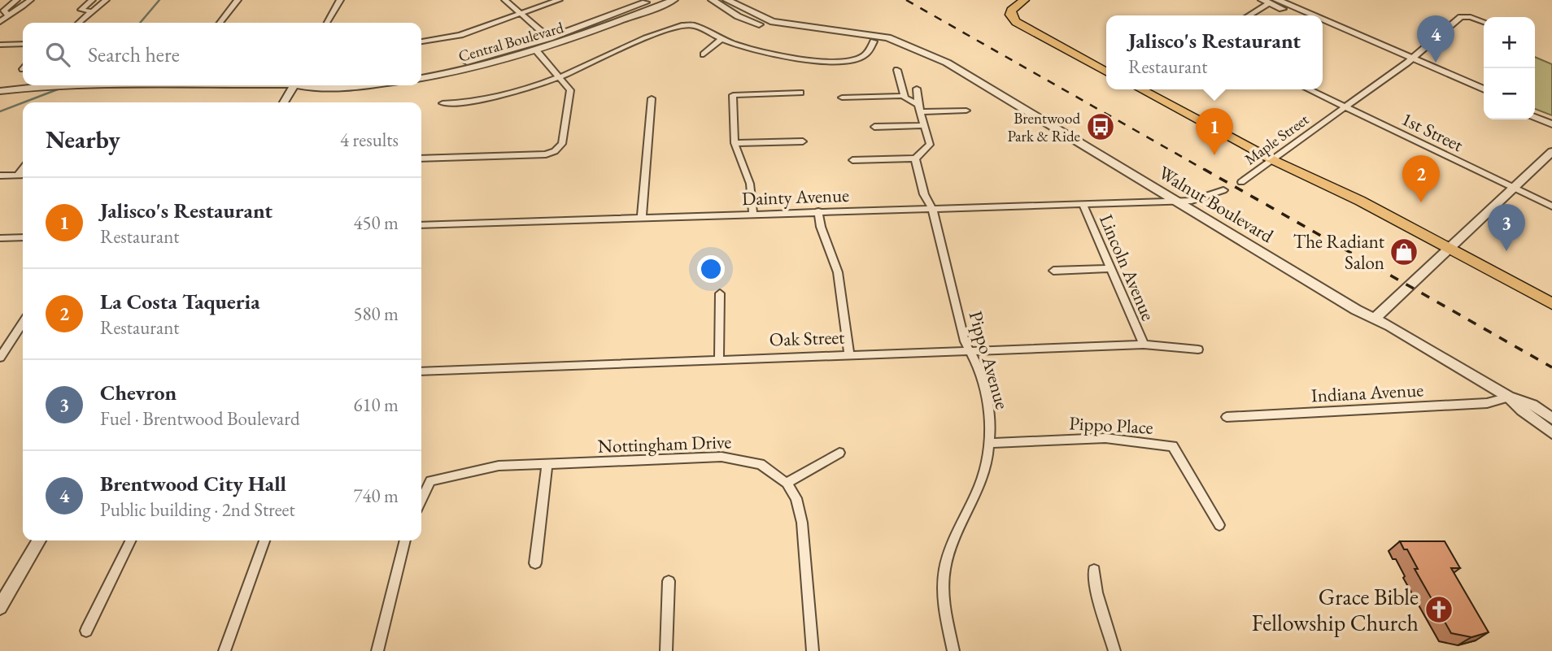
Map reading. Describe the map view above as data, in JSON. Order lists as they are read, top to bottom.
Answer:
{
  "streets": {
    "street": [
      "Central Boulevard",
      "1st Street",
      "Maple Street",
      "Dainty Avenue",
      "Walnut Boulevard",
      "Lincoln Avenue",
      "Oak Street",
      "Pippo Avenue",
      "Indiana Avenue",
      "Pippo Place",
      "Nottingham Drive"
    ]
  },
  "crossings": [
    ["1st Street", "Maple Street"],
    ["Dainty Avenue", "Walnut Boulevard"],
    ["Dainty Avenue", "Lincoln Avenue"],
    ["Dainty Avenue", "Pippo Avenue"],
    ["Walnut Boulevard", "Indiana Avenue"],
    ["Lincoln Avenue", "Oak Street"],
    ["Oak Street", "Pippo Avenue"],
    ["Pippo Avenue", "Pippo Place"]
  ],
  "places": {
    "bus stop": ["Brentwood Park & Ride"],
    "shop": ["The Radiant Salon"],
    "church": ["Grace Bible Fellowship Church"]
  },
  "page": {
    "popup": ["Jalisco's Restaurant", "Restaurant"],
    "pins": [
      "4",
      "1",
      "2",
      "3"
    ],
    "map_buttons": ["+", "−"],
    "search": "Search here",
    "heading": ["Nearby", "4 results"],
    "list": [
      {
        "mark": "1",
        "name": "Jalisco's Restaurant",
        "note": "Restaurant",
        "value": "450 m"
      },
      {
        "mark": "2",
        "name": "La Costa Taqueria",
        "note": "Restaurant",
        "value": "580 m"
      },
      {
        "mark": "3",
        "name": "Chevron",
        "note": "Fuel · Brentwood Boulevard",
        "value": "610 m"
      },
      {
        "mark": "4",
        "name": "Brentwood City Hall",
        "note": "Public building · 2nd Street",
        "value": "740 m"
      }
    ]
  }
}
